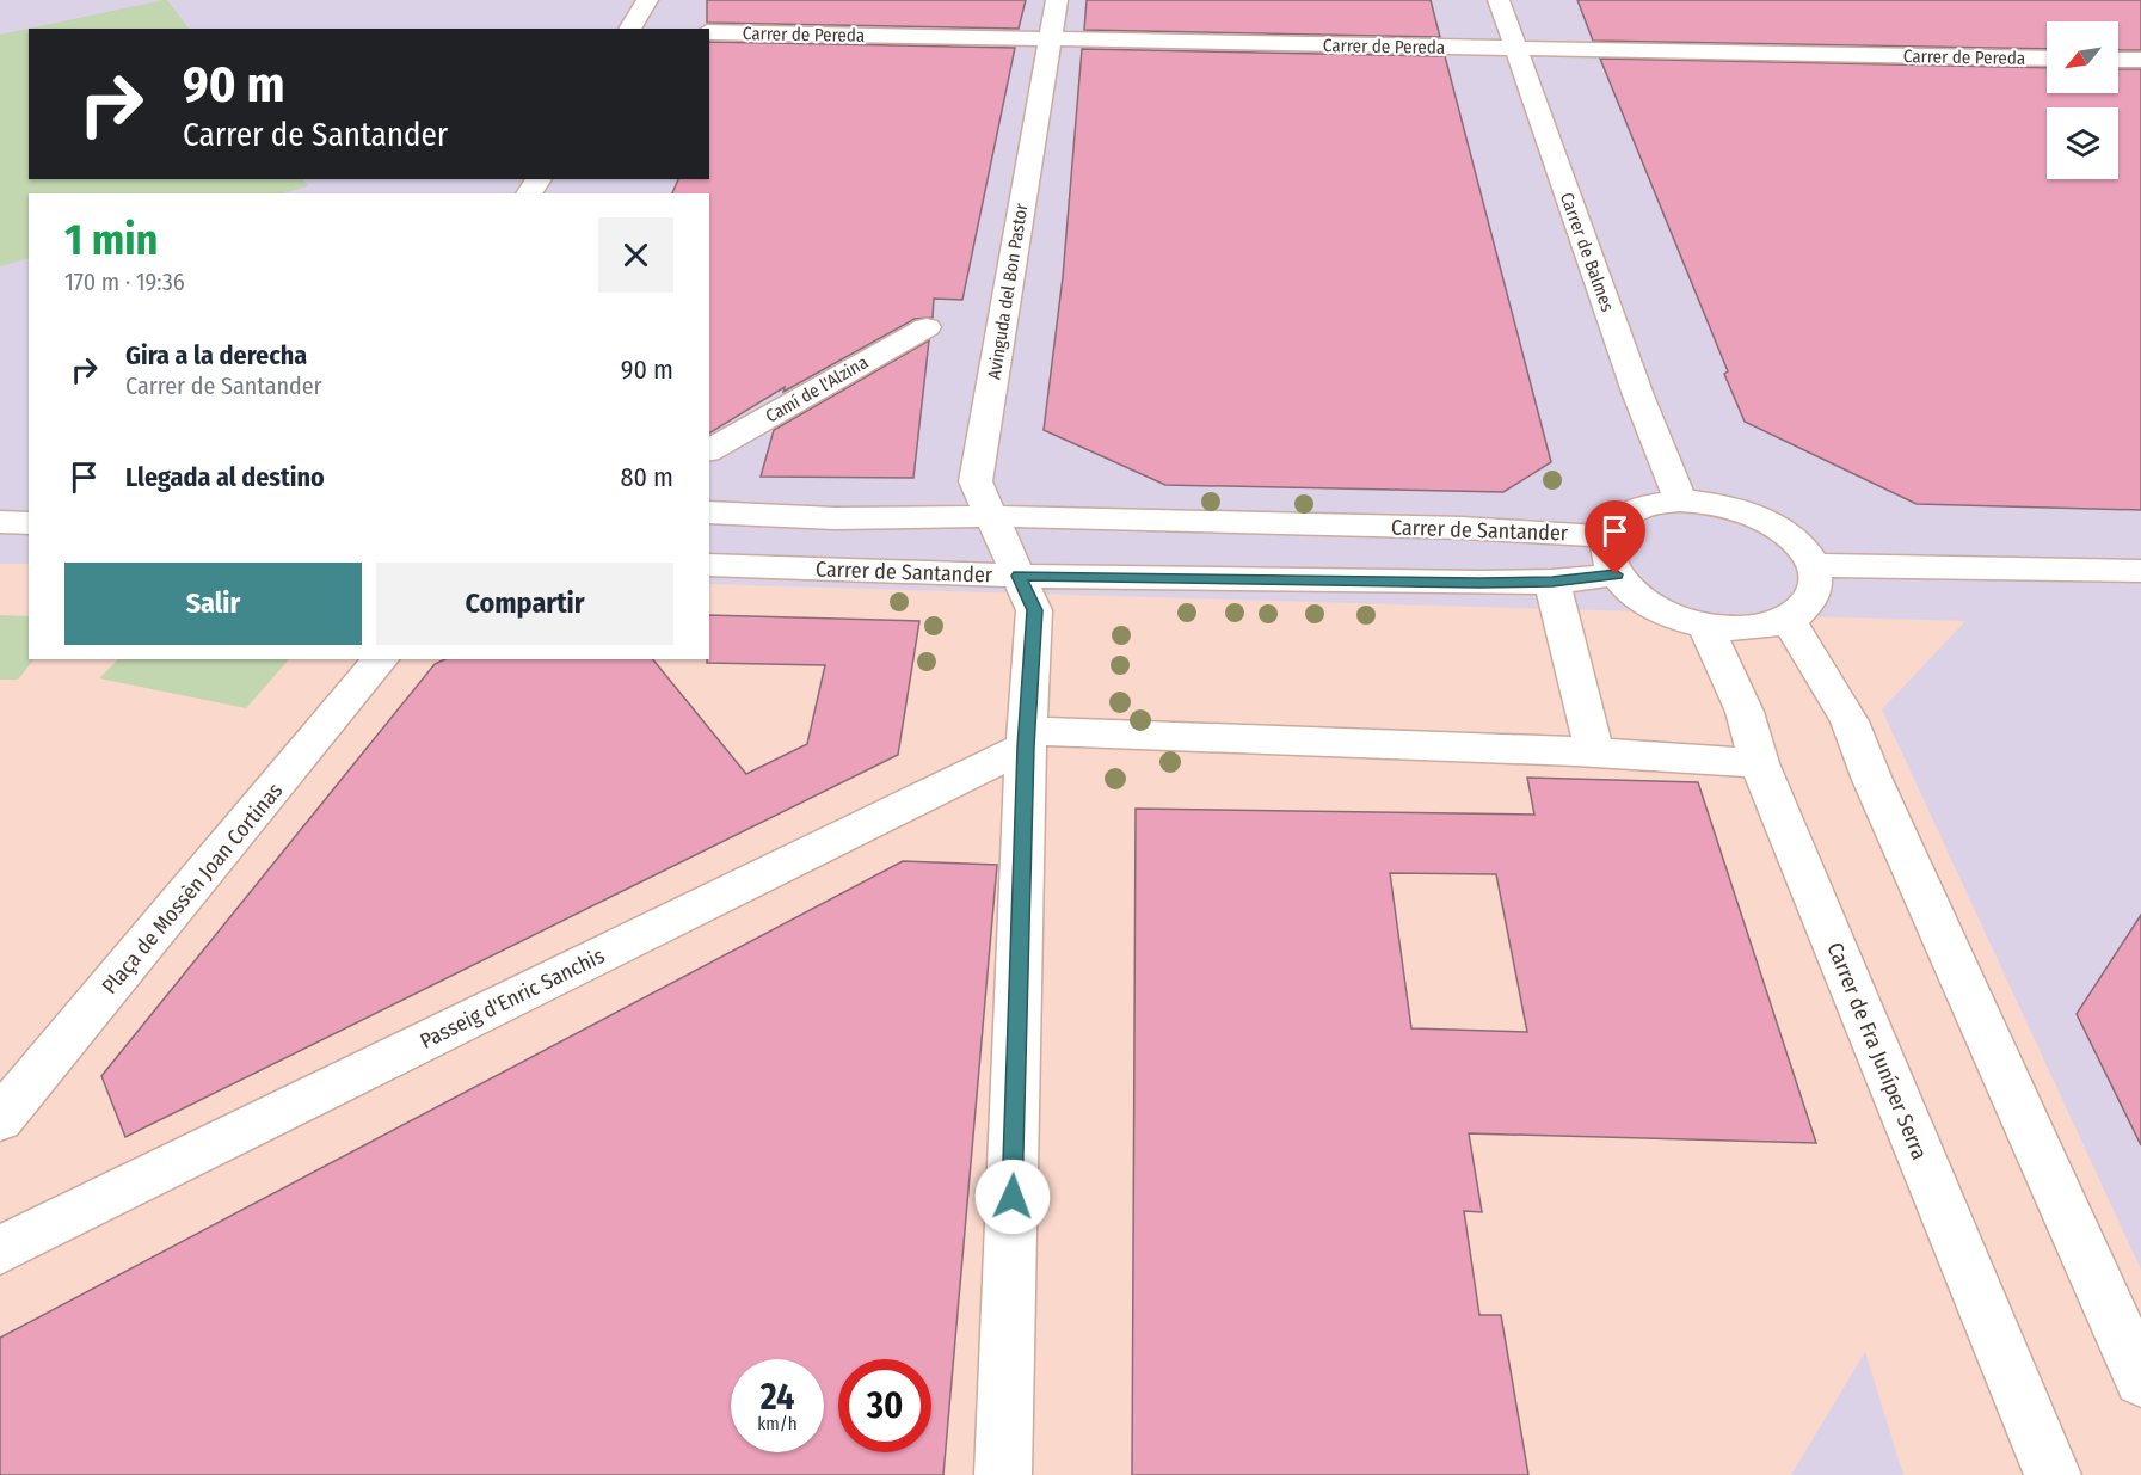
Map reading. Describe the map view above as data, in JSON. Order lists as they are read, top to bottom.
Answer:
{
  "streets": {
    "street": [
      "Carrer de Pereda",
      "Carrer de Balmes",
      "Avinguda del Bon Pastor",
      "Camí de l'Alzina",
      "Carrer de Santander",
      "Plaça de Mossèn Joan Cortinas",
      "Passeig d'Enric Sanchis",
      "Carrer de Fra Juníper Serra"
    ]
  },
  "crossings": [
    ["Carrer de Pereda", "Carrer de Balmes"],
    ["Carrer de Pereda", "Avinguda del Bon Pastor"],
    ["Carrer de Balmes", "Carrer de Santander"],
    ["Carrer de Balmes", "Carrer de Fra Juníper Serra"],
    ["Avinguda del Bon Pastor", "Carrer de Santander"],
    ["Avinguda del Bon Pastor", "Passeig d'Enric Sanchis"],
    ["Carrer de Santander", "Carrer de Fra Juníper Serra"]
  ],
  "north": "bottom left",
  "page": {
    "turn": ["90 m", "Carrer de Santander"],
    "heading": ["1 min", "170 m · 19:36"],
    "list": [
      {
        "name": "Gira a la derecha",
        "note": "Carrer de Santander",
        "value": "90 m"
      },
      {
        "name": "Llegada al destino",
        "value": "80 m"
      }
    ],
    "buttons": ["Salir", "Compartir"],
    "speed": "24 km/h",
    "limit": "30"
  }
}
